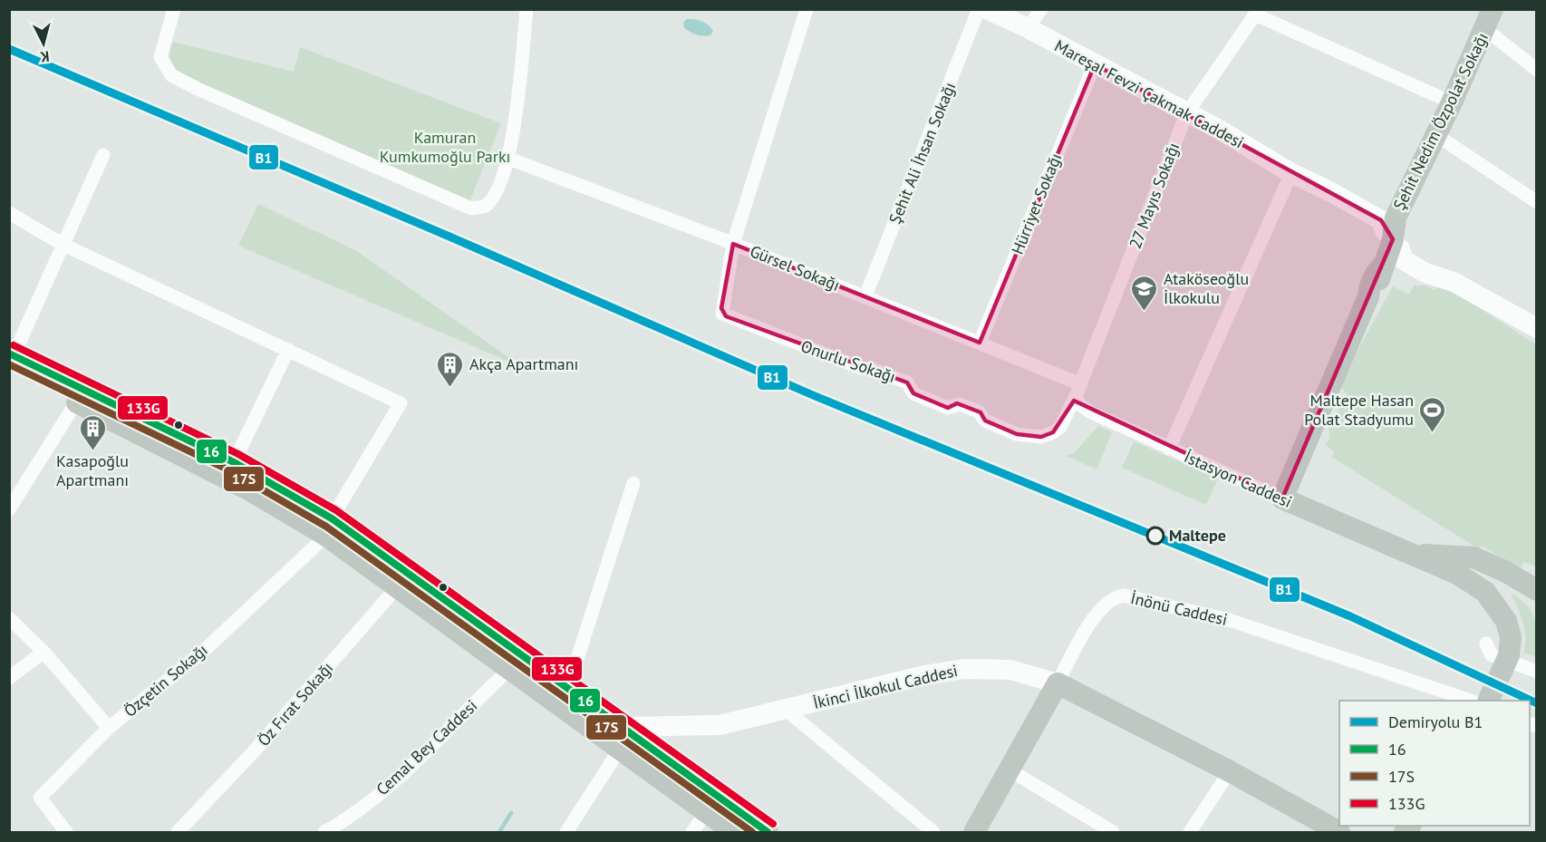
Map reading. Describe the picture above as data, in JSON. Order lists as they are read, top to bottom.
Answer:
{
  "streets": {
    "main road": [
      "Şehit Nedim Özpolat Sokağı",
      "İstasyon Caddesi",
      "İnönü Caddesi",
      "İkinci İlkokul Caddesi"
    ],
    "street": [
      "Mareşal Fevzi Çakmak Caddesi",
      "Şehit Ali İhsan Sokağı",
      "27 Mayıs Sokağı",
      "Hürriyet Sokağı",
      "Gürsel Sokağı",
      "Onurlu Sokağı",
      "Özçetin Sokağı",
      "Öz Fırat Sokağı",
      "Cemal Bey Caddesi"
    ]
  },
  "crossings": [
    ["Mareşal Fevzi Çakmak Caddesi", "Şehit Nedim Özpolat Sokağı"],
    ["Mareşal Fevzi Çakmak Caddesi", "27 Mayıs Sokağı"],
    ["Mareşal Fevzi Çakmak Caddesi", "Hürriyet Sokağı"],
    ["Şehit Nedim Özpolat Sokağı", "İstasyon Caddesi"],
    ["Şehit Ali İhsan Sokağı", "Gürsel Sokağı"],
    ["27 Mayıs Sokağı", "Gürsel Sokağı"],
    ["27 Mayıs Sokağı", "Onurlu Sokağı"],
    ["27 Mayıs Sokağı", "İstasyon Caddesi"],
    ["Hürriyet Sokağı", "Gürsel Sokağı"],
    ["Gürsel Sokağı", "Onurlu Sokağı"],
    ["Gürsel Sokağı", "İstasyon Caddesi"],
    ["Onurlu Sokağı", "İstasyon Caddesi"],
    ["İnönü Caddesi", "İkinci İlkokul Caddesi"]
  ],
  "parks": ["Kamuran Kumkumoğlu Parkı"],
  "places": {
    "school or university": ["Ataköseoğlu İlkokulu"],
    "building": ["Akça Apartmanı", "Kasapoğlu Apartmanı"],
    "sports": ["Maltepe Hasan Polat Stadyumu"],
    "other": ["Maltepe"]
  },
  "lines": [
    "rail line B1",
    "transit line 133G",
    "transit line 16",
    "transit line 17S"
  ],
  "legend": [
    "Demiryolu B1",
    "16",
    "17S",
    "133G"
  ],
  "north": "bottom"
}
